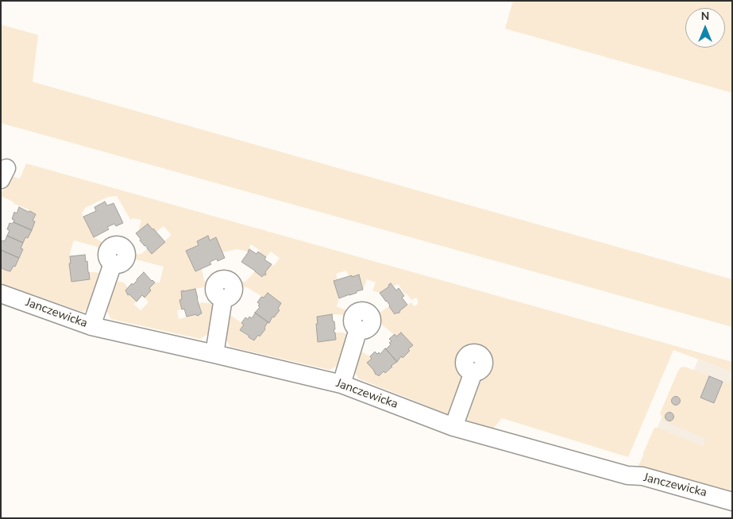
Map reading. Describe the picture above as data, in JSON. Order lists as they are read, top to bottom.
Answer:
{
  "streets": {
    "street": ["Janczewicka"]
  },
  "north": "top"
}
